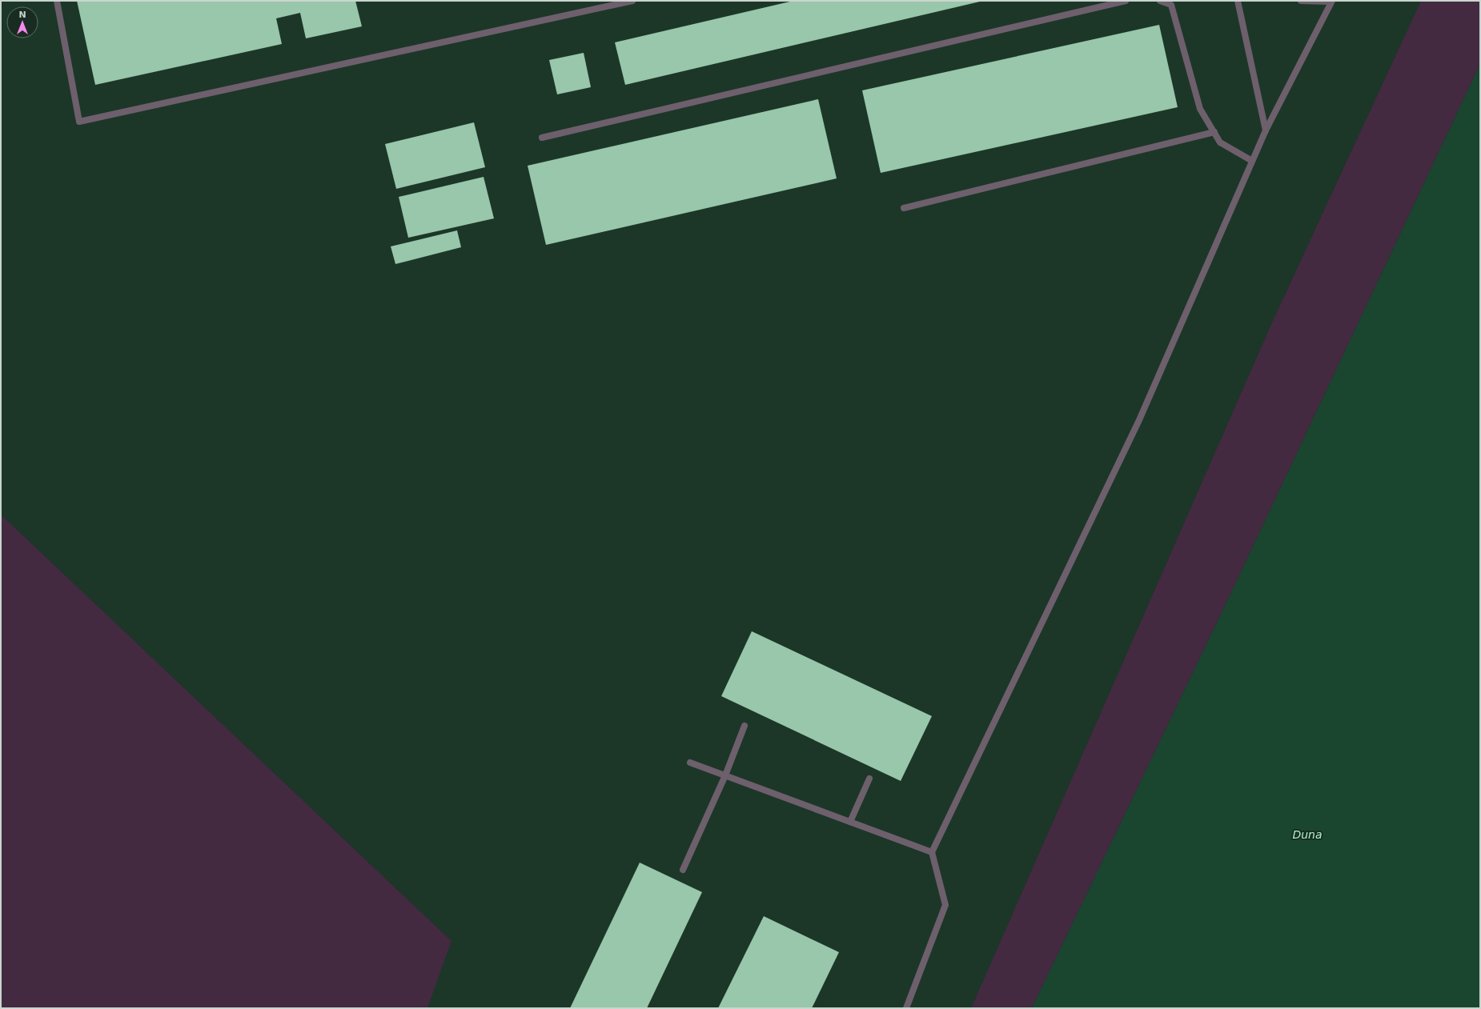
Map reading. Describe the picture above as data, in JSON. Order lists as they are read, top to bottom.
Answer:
{
  "water": ["Duna"],
  "north": "top"
}
